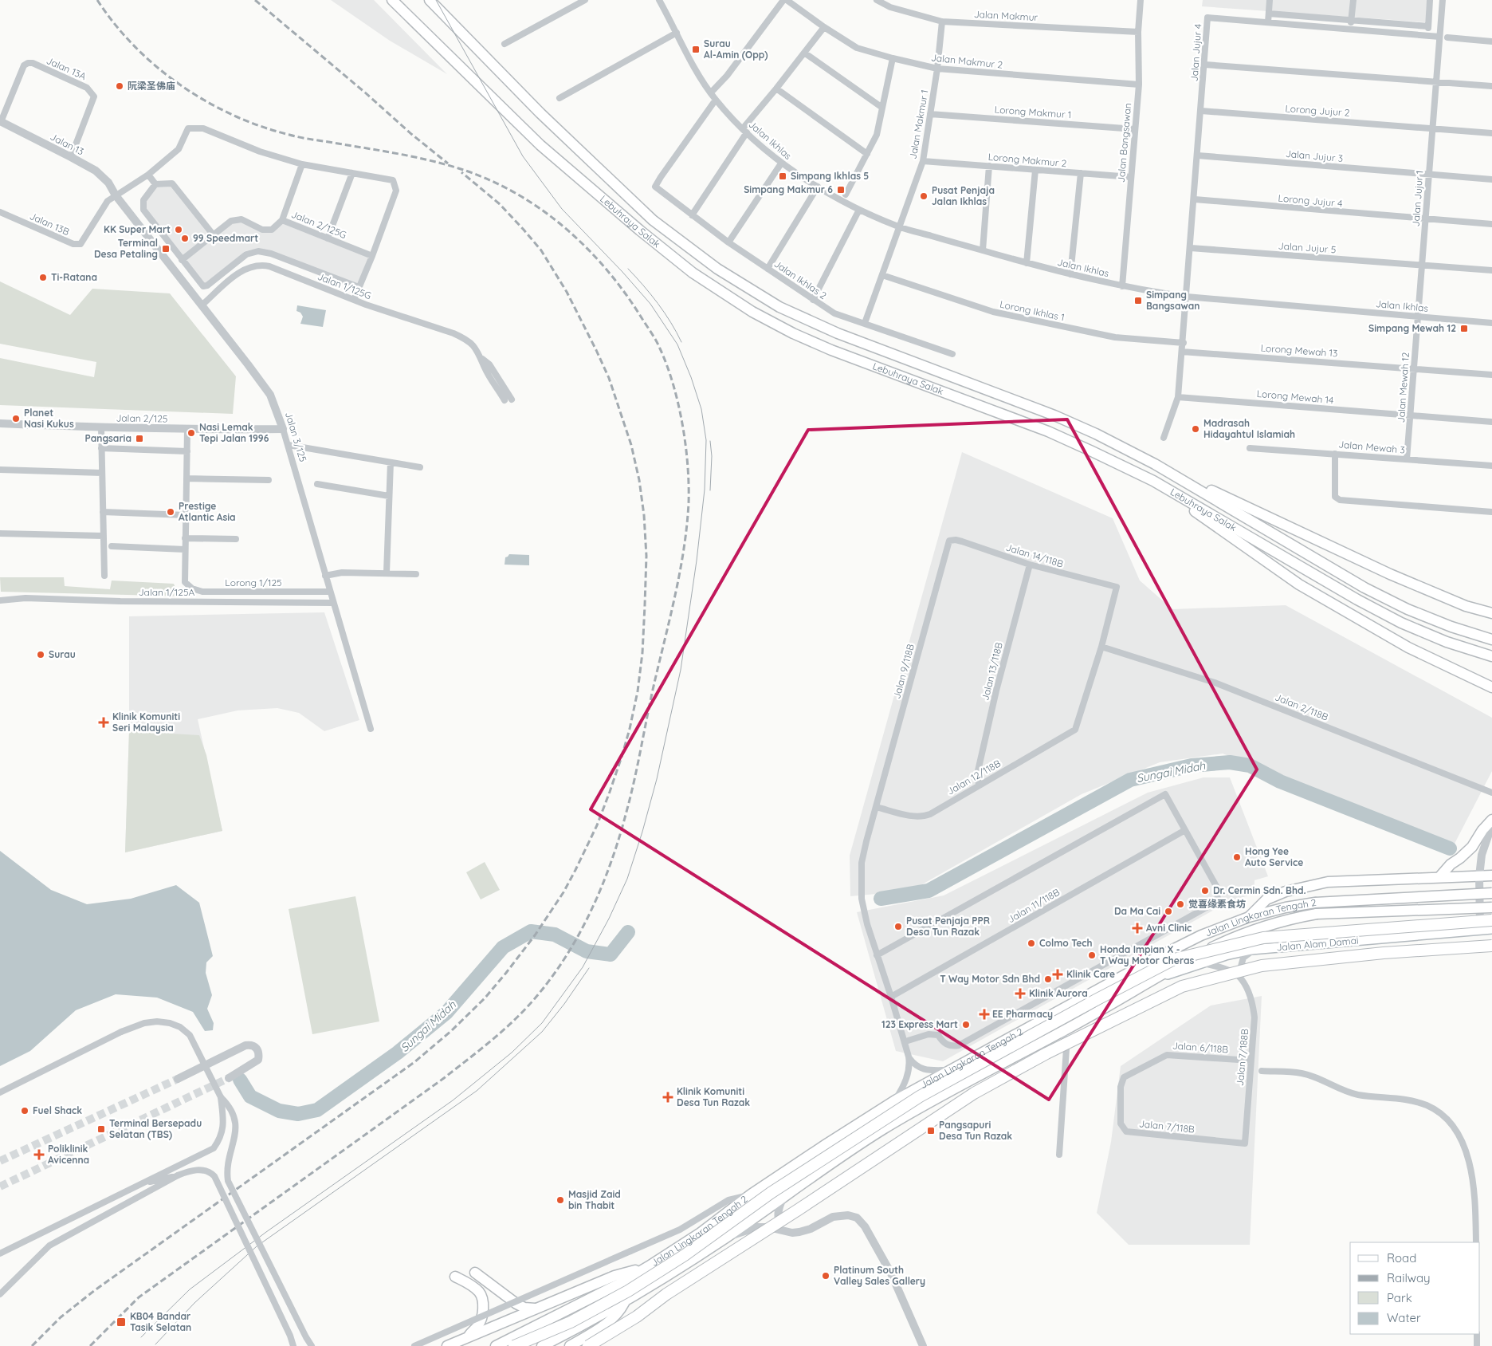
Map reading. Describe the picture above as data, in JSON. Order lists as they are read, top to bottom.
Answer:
{
  "streets": {
    "highway": ["Lebuhraya Salak", "Jalan Lingkaran Tengah 2"],
    "main road": ["Jalan Alam Damai"],
    "street": [
      "Jalan Makmur",
      "Jalan Jujur 4",
      "Jalan Makmur 2",
      "Jalan 13A",
      "Lorong Jujur 2",
      "Lorong Makmur 1",
      "Jalan Makmur 1",
      "Jalan Ikhlas",
      "Jalan Bangsawan",
      "Jalan 13",
      "Jalan Jujur 3",
      "Lorong Makmur 2",
      "Jalan Jujur 1",
      "Lorong Jujur 4",
      "Jalan 13B",
      "Jalan 2/125G",
      "Jalan Jujur 5",
      "Jalan Ikhlas 2",
      "Jalan 1/125G",
      "Lorong Ikhlas 1",
      "Lorong Mewah 13",
      "Jalan Mewah 12",
      "Lorong Mewah 14",
      "Jalan 2/125",
      "Jalan 3/125",
      "Jalan Mewah 3",
      "Jalan 14/118B",
      "Lorong 1/125",
      "Jalan 1/125A",
      "Jalan 9/118B",
      "Jalan 13/118B",
      "Jalan 2/118B",
      "Jalan 12/118B",
      "Jalan 11/118B",
      "Jalan 6/118B",
      "Jalan 7/188B",
      "Jalan 7/118B"
    ]
  },
  "crossings": [
    ["Jalan Makmur", "Jalan Makmur 1"],
    ["Jalan Makmur", "Jalan Bangsawan"],
    ["Jalan Jujur 4", "Lorong Jujur 2"],
    ["Jalan Jujur 4", "Jalan Ikhlas"],
    ["Jalan Jujur 4", "Jalan Jujur 3"],
    ["Jalan Jujur 4", "Jalan Jujur 1"],
    ["Jalan Jujur 4", "Lorong Jujur 4"],
    ["Jalan Jujur 4", "Jalan Jujur 5"],
    ["Jalan Makmur 2", "Jalan Makmur 1"],
    ["Jalan Makmur 2", "Jalan Bangsawan"],
    ["Jalan 13A", "Jalan 13"],
    ["Lorong Jujur 2", "Jalan Jujur 1"],
    ["Lorong Makmur 1", "Jalan Makmur 1"],
    ["Lorong Makmur 1", "Jalan Bangsawan"],
    ["Jalan Makmur 1", "Jalan Ikhlas"],
    ["Jalan Makmur 1", "Lorong Makmur 2"],
    ["Jalan Makmur 1", "Jalan Ikhlas 2"],
    ["Jalan Makmur 1", "Lorong Ikhlas 1"],
    ["Jalan Ikhlas", "Jalan Bangsawan"],
    ["Jalan Ikhlas", "Jalan Jujur 1"],
    ["Jalan Ikhlas", "Jalan Ikhlas 2"],
    ["Jalan Ikhlas", "Jalan Mewah 12"],
    ["Jalan Bangsawan", "Lorong Makmur 2"],
    ["Jalan 13", "Jalan 13B"],
    ["Jalan 13", "Jalan 3/125"],
    ["Jalan Jujur 3", "Jalan Jujur 1"],
    ["Jalan Jujur 1", "Lorong Jujur 4"],
    ["Jalan Jujur 1", "Jalan Jujur 5"],
    ["Jalan Jujur 1", "Jalan Mewah 12"],
    ["Jalan 13B", "Jalan 3/125"],
    ["Jalan 1/125G", "Jalan 3/125"],
    ["Lorong Mewah 13", "Jalan Mewah 12"],
    ["Jalan Mewah 12", "Lorong Mewah 14"],
    ["Jalan Mewah 12", "Jalan Mewah 3"],
    ["Jalan 2/125", "Jalan 3/125"],
    ["Jalan 3/125", "Lorong 1/125"],
    ["Jalan 3/125", "Jalan 1/125A"],
    ["Jalan 14/118B", "Jalan 9/118B"],
    ["Jalan 14/118B", "Jalan 13/118B"],
    ["Jalan 14/118B", "Jalan 2/118B"],
    ["Jalan 14/118B", "Jalan 12/118B"],
    ["Jalan 9/118B", "Jalan 12/118B"],
    ["Jalan 9/118B", "Jalan 11/118B"],
    ["Jalan 9/118B", "Jalan Lingkaran Tengah 2"],
    ["Jalan 13/118B", "Jalan 12/118B"],
    ["Jalan 2/118B", "Jalan 12/118B"],
    ["Jalan Lingkaran Tengah 2", "Jalan Alam Damai"],
    ["Jalan 6/118B", "Jalan 7/188B"],
    ["Jalan 6/118B", "Jalan 7/118B"],
    ["Jalan 7/188B", "Jalan 7/118B"]
  ],
  "water": ["Sungai Midah"],
  "places": {
    "transit": [
      "Surau Al-Amin (Opp)",
      "Simpang Ikhlas 5",
      "Simpang Makmur 6",
      "Terminal Desa Petaling",
      "Simpang Bangsawan",
      "Simpang Mewah 12",
      "Pangsaria",
      "Terminal Bersepadu Selatan (TBS)",
      "Pangsapuri Desa Tun Razak",
      "KB04 Bandar Tasik Selatan"
    ],
    "other": [
      "阮梁圣佛庙",
      "Pusat Penjaja Jalan Ikhlas",
      "KK Super Mart",
      "99 Speedmart",
      "Ti-Ratana",
      "Planet Nasi Kukus",
      "Madrasah Hidayahtul Islamiah",
      "Nasi Lemak Tepi Jalan 1996",
      "Prestige Atlantic Asia",
      "Surau",
      "Hong Yee Auto Service",
      "Dr. Cermin Sdn. Bhd.",
      "觉喜缘素食坊",
      "Da Ma Cai",
      "Pusat Penjaja PPR Desa Tun Razak",
      "Colmo Tech",
      "Honda Impian X - T Way Motor Cheras",
      "T Way Motor Sdn Bhd",
      "123 Express Mart",
      "Fuel Shack",
      "Masjid Zaid bin Thabit",
      "Platinum South Valley Sales Gallery"
    ],
    "health": [
      "Klinik Komuniti Seri Malaysia",
      "Avni Clinic",
      "Klinik Care",
      "Klinik Aurora",
      "EE Pharmacy",
      "Klinik Komuniti Desa Tun Razak",
      "Poliklinik Avicenna"
    ]
  },
  "legend": [
    "Road",
    "Railway",
    "Park",
    "Water"
  ]
}
